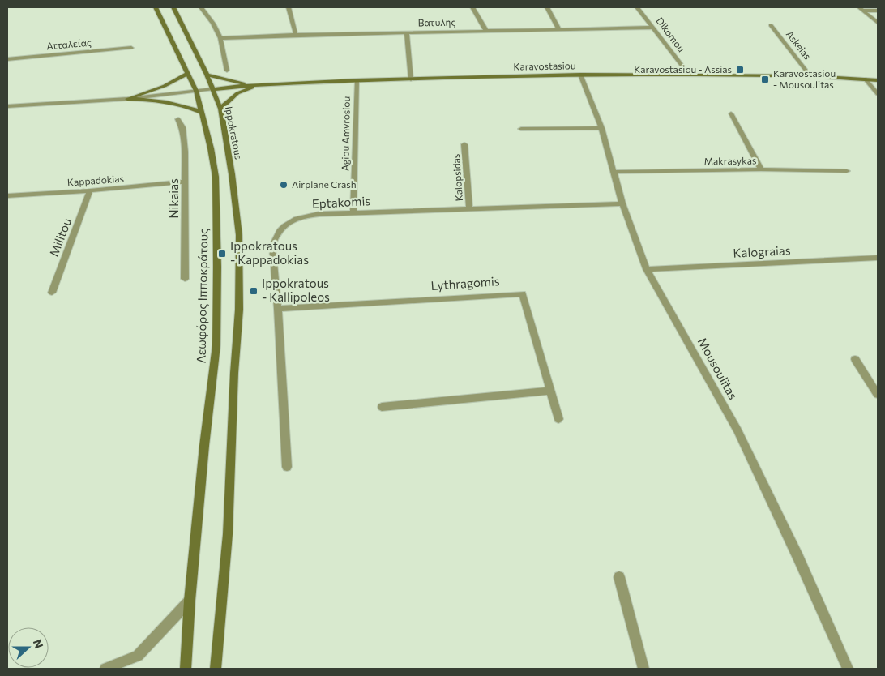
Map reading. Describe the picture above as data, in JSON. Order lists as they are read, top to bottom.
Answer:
{
  "streets": {
    "main road": ["Karavostasiou", "Ippokratous", "Λεωφόρος Ιπποκράτους"],
    "street": [
      "Βατυλης",
      "Dikomou",
      "Ατταλείας",
      "Askeias",
      "Agiou Amvrosiou",
      "Makrasykas",
      "Kalopsidas",
      "Kappadokias",
      "Nikaias",
      "Eptakomis",
      "Militou",
      "Kalograias",
      "Lythragomis",
      "Mousoulitas"
    ]
  },
  "crossings": [
    ["Βατυλης", "Dikomou"],
    ["Dikomou", "Karavostasiou"],
    ["Askeias", "Karavostasiou"],
    ["Karavostasiou", "Ippokratous"],
    ["Karavostasiou", "Agiou Amvrosiou"],
    ["Karavostasiou", "Mousoulitas"],
    ["Agiou Amvrosiou", "Eptakomis"],
    ["Makrasykas", "Mousoulitas"],
    ["Kalopsidas", "Eptakomis"],
    ["Kappadokias", "Nikaias"],
    ["Kappadokias", "Militou"],
    ["Eptakomis", "Lythragomis"],
    ["Eptakomis", "Mousoulitas"],
    ["Kalograias", "Mousoulitas"]
  ],
  "places": {
    "transit": [
      "Karavostasiou - Assias",
      "Karavostasiou - Mousoulitas",
      "Ippokratous - Kappadokias",
      "Ippokratous - Kallipoleos"
    ],
    "other": ["Airplane Crash"]
  },
  "north": "right"
}
